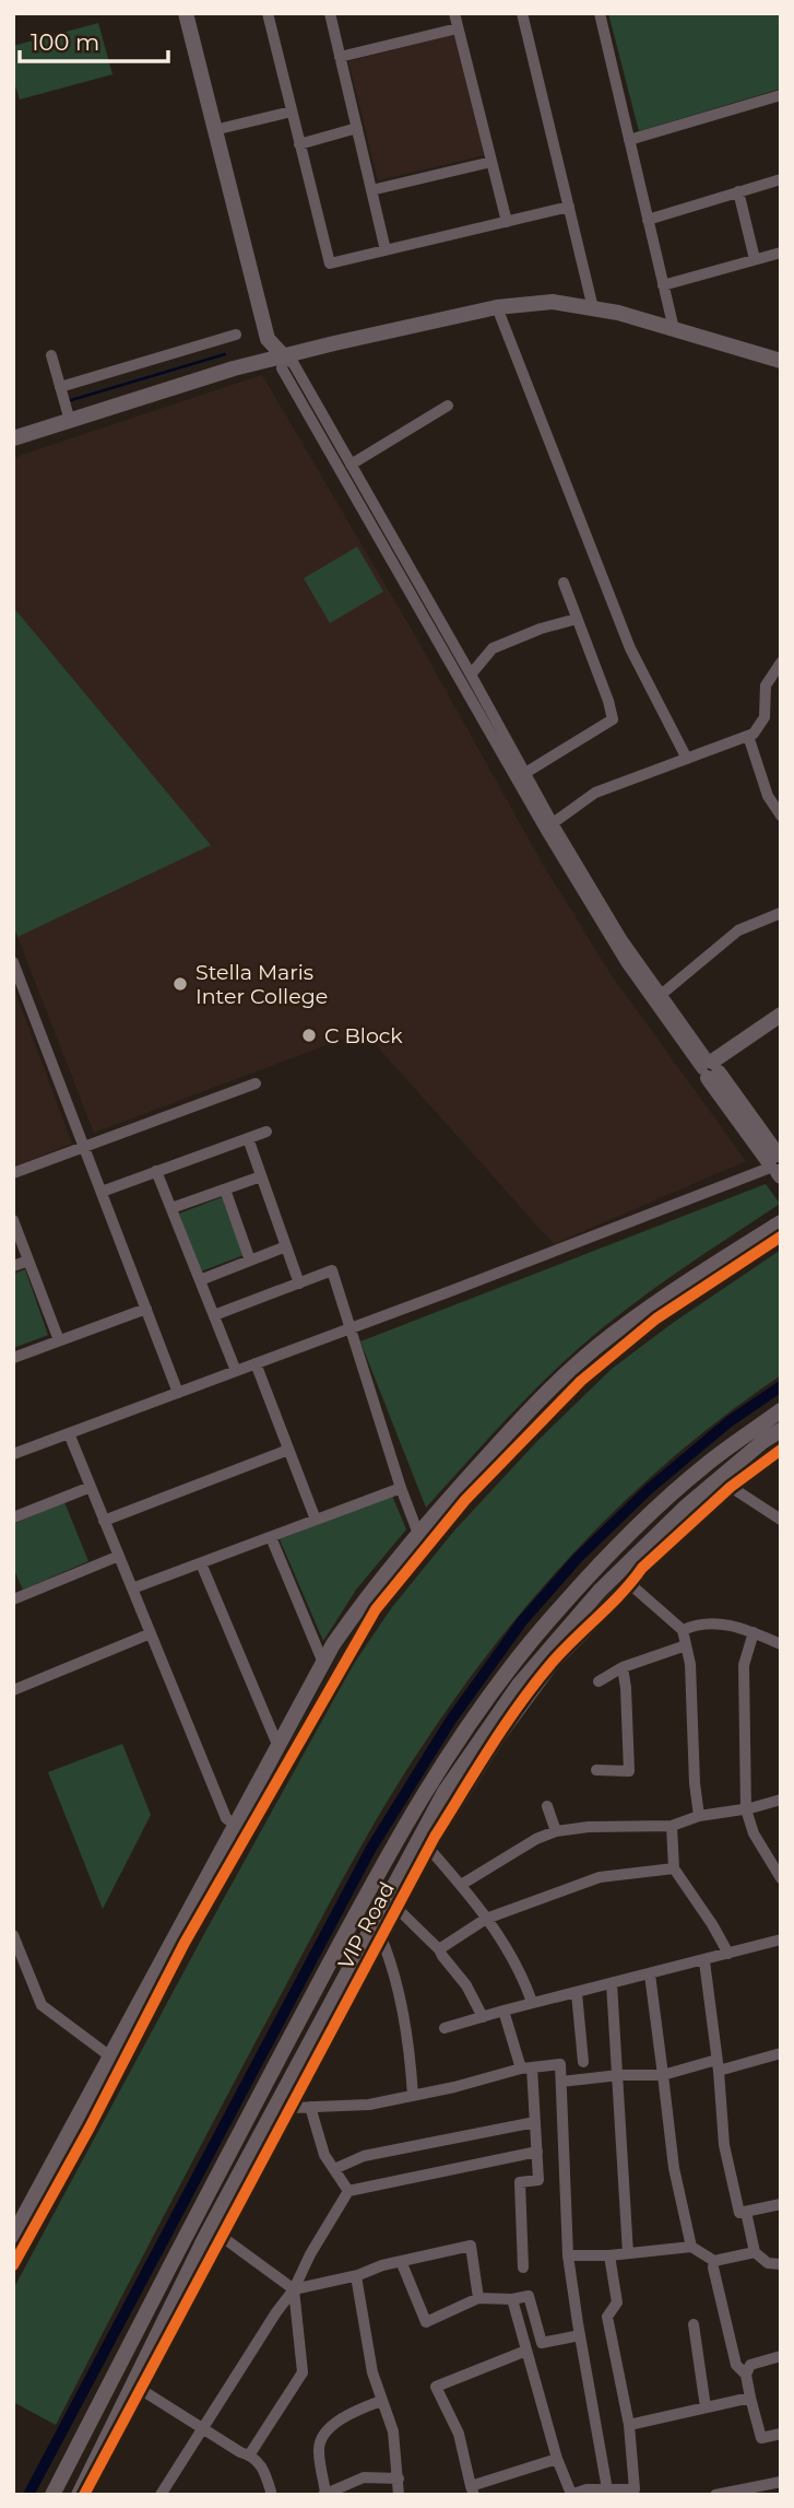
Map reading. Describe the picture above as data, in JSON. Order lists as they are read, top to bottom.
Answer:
{
  "streets": {
    "street": ["VIP Road"]
  },
  "places": ["Stella Maris Inter College", "C Block"],
  "scale_bar": "100 m"
}
